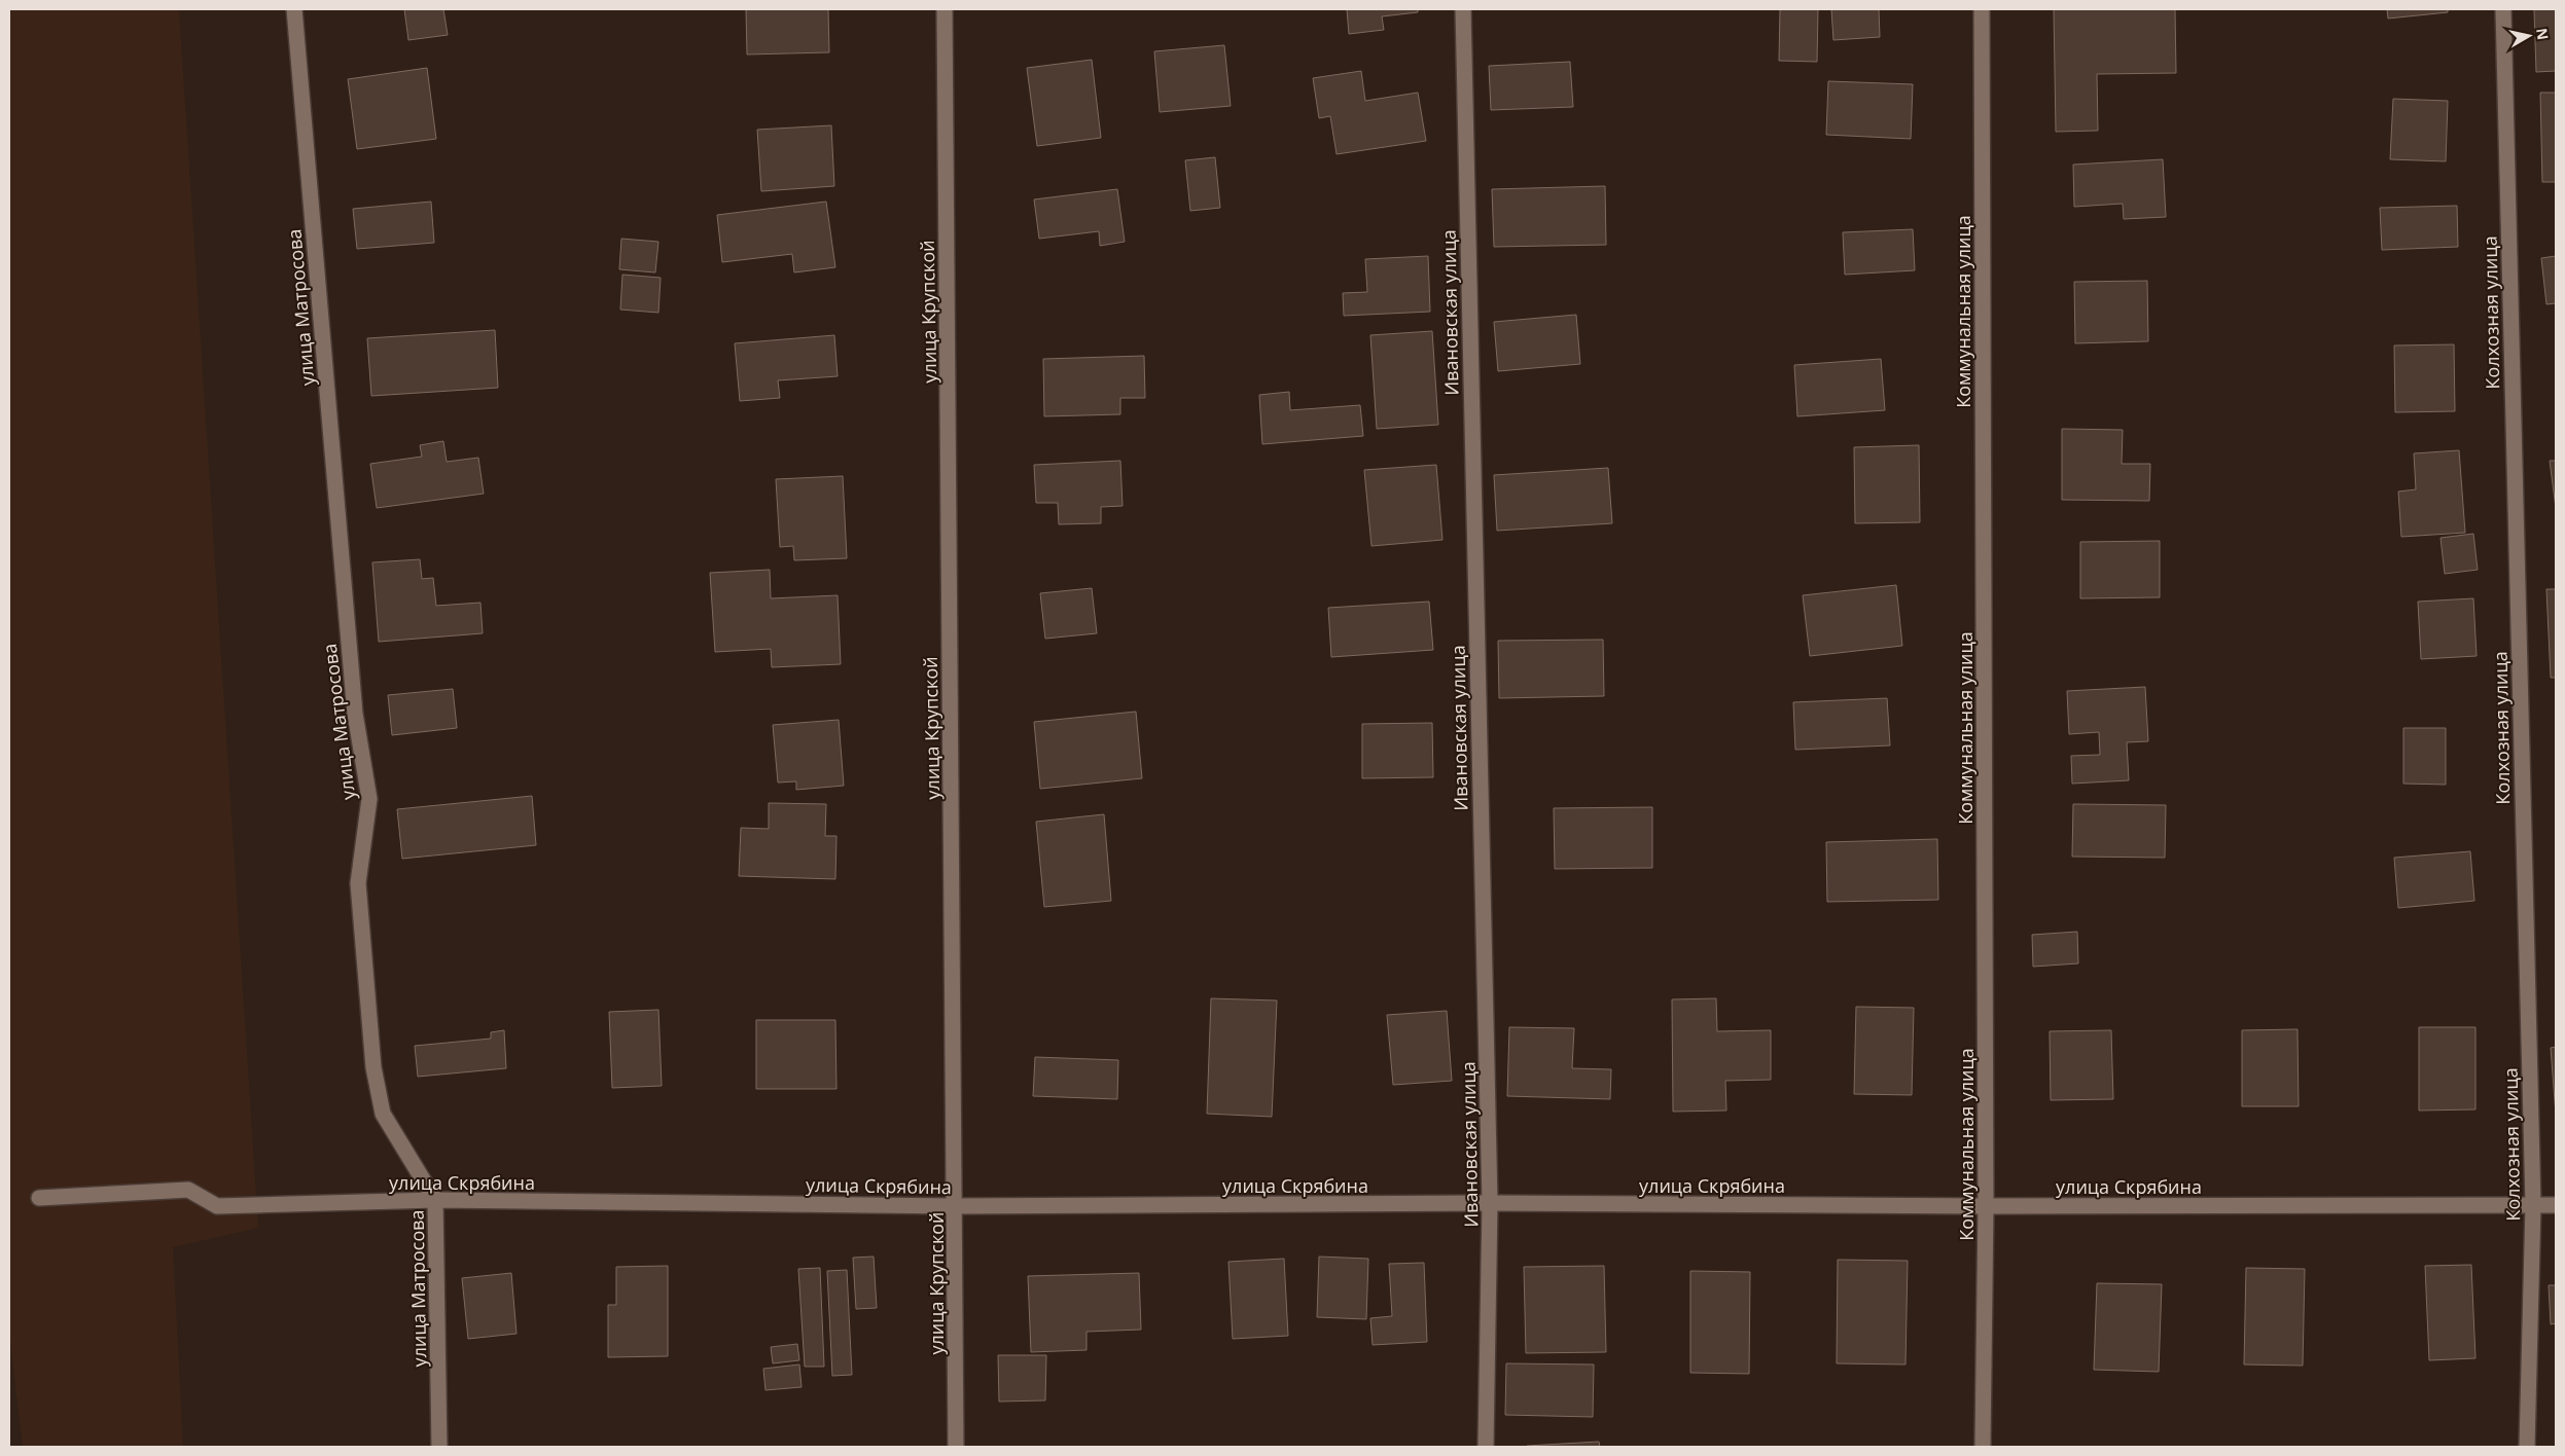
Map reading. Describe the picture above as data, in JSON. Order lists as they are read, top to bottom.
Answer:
{
  "streets": {
    "street": [
      "улица Матросова",
      "улица Крупской",
      "Коммунальная улица",
      "Ивановская улица",
      "Колхозная улица",
      "улица Скрябина"
    ]
  },
  "crossings": [
    ["улица Матросова", "улица Скрябина"],
    ["улица Крупской", "улица Скрябина"],
    ["Коммунальная улица", "улица Скрябина"],
    ["Ивановская улица", "улица Скрябина"],
    ["Колхозная улица", "улица Скрябина"]
  ],
  "north": "right"
}
